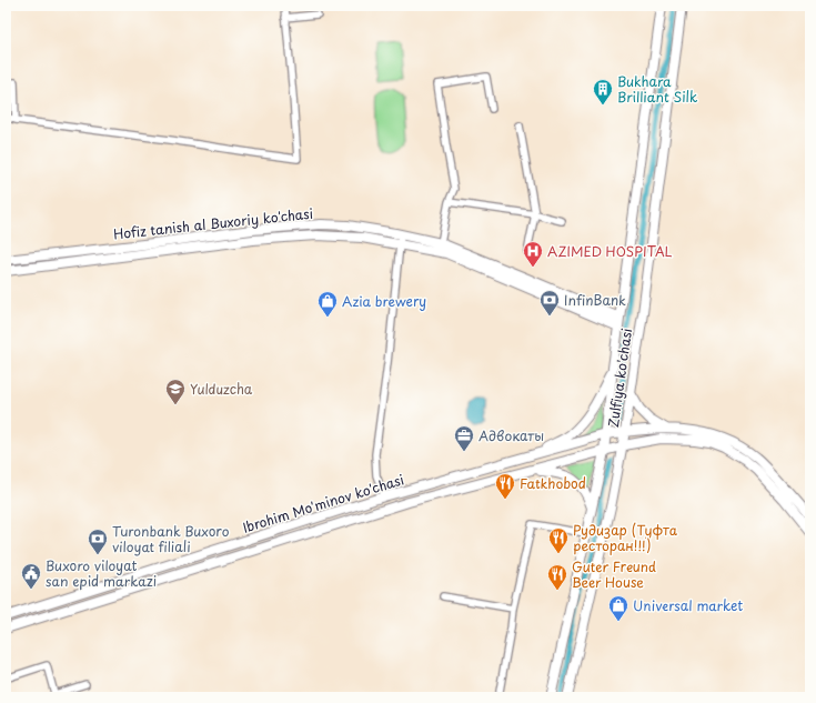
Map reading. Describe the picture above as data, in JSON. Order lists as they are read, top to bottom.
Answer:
{
  "streets": {
    "main road": ["Hofiz tanish al Buxoriy ko'chasi", "Zulfiya ko'chasi", "Ibrohim Mo'minov ko'chasi"]
  },
  "crossings": [
    ["Zulfiya ko'chasi", "Ibrohim Mo'minov ko'chasi"]
  ],
  "places": {
    "building": ["Bukhara Brilliant Silk"],
    "hospital": ["AZIMED HOSPITAL"],
    "bank": ["InfinBank", "Turonbank Buxoro viloyat filiali"],
    "shop": ["Azia brewery", "Universal market"],
    "school or university": ["Yulduzcha"],
    "office": ["Адвокаты"],
    "restaurant": ["Fatkhobod", "Рудизар (Туфта ресторан!!!)", "Guter Freund Beer House"],
    "public building": ["Buxoro viloyat san epid markazi"]
  }
}
